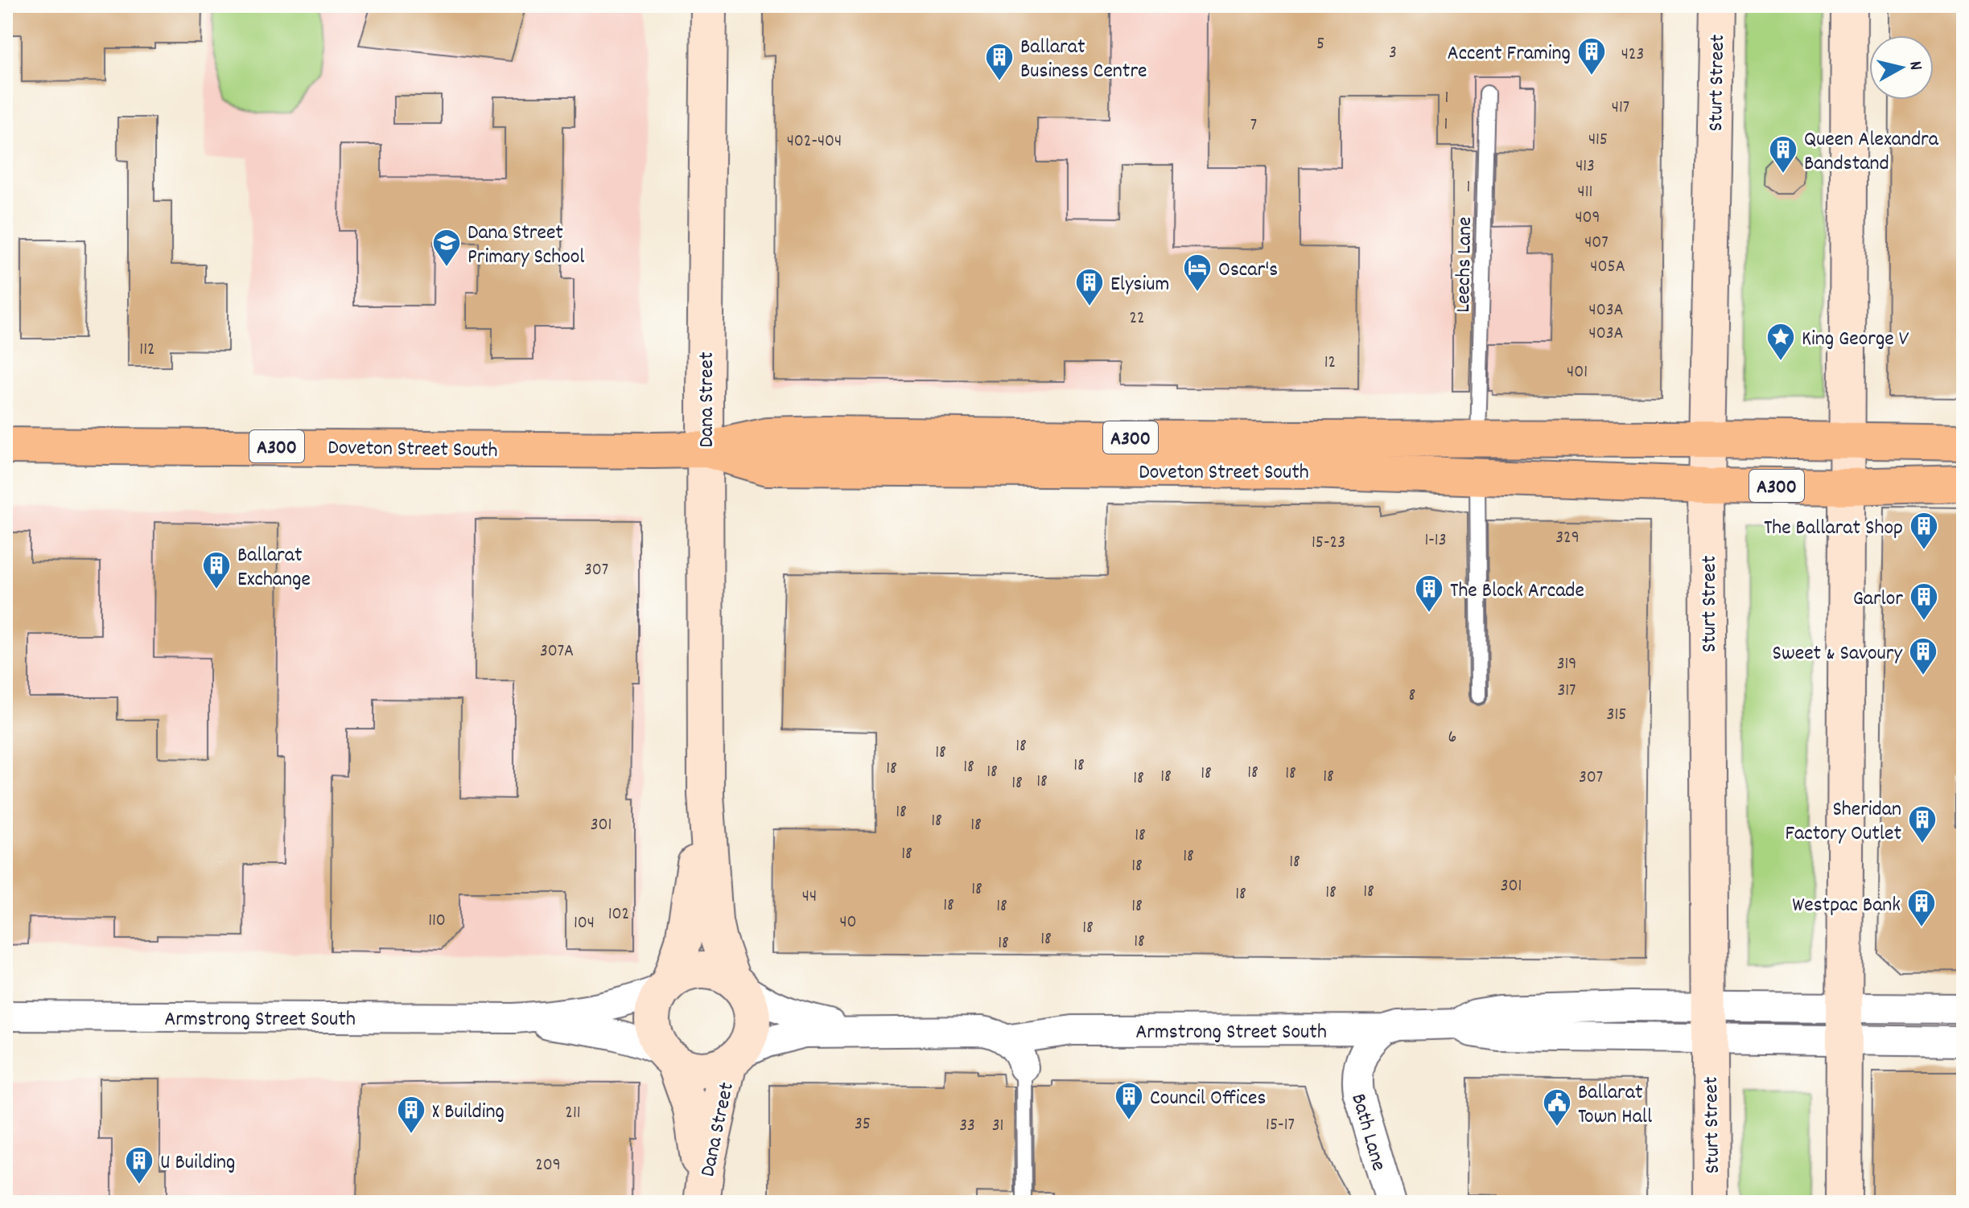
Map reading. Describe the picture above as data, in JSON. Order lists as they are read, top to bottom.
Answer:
{
  "streets": {
    "highway": ["A300", "Doveton Street South"],
    "street": [
      "Sturt Street",
      "Dana Street",
      "Armstrong Street South",
      "Bath Lane"
    ],
    "lane": ["Leechs Lane"]
  },
  "crossings": [
    ["Sturt Street", "A300"],
    ["Sturt Street", "Doveton Street South"],
    ["Sturt Street", "Armstrong Street South"],
    ["Leechs Lane", "Doveton Street South"],
    ["Dana Street", "Doveton Street South"],
    ["Dana Street", "Armstrong Street South"],
    ["A300", "Doveton Street South"],
    ["Armstrong Street South", "Bath Lane"]
  ],
  "places": {
    "building": [
      "Accent Framing",
      "Ballarat Business Centre",
      "Queen Alexandra Bandstand",
      "Elysium",
      "The Ballarat Shop",
      "Ballarat Exchange",
      "The Block Arcade",
      "Garlor",
      "Sweet & Savoury",
      "Sheridan Factory Outlet",
      "Westpac Bank",
      "Council Offices",
      "X Building",
      "U Building"
    ],
    "school or university": ["Dana Street Primary School"],
    "hotel": ["Oscar's"],
    "place": ["King George V"],
    "public building": ["Ballarat Town Hall"]
  },
  "house_numbers": [
    "5",
    "3",
    "423",
    "1",
    "417",
    "1",
    "7",
    "415",
    "402-404",
    "413",
    "1",
    "411",
    "409",
    "407",
    "405A",
    "403A",
    "22",
    "403A",
    "112",
    "12",
    "401",
    "329",
    "1-13",
    "15-23",
    "307",
    "307A",
    "319",
    "317",
    "8",
    "315",
    "6",
    "18",
    "18",
    "18",
    "18",
    "18",
    "18",
    "18",
    "18",
    "18",
    "18",
    "18",
    "307",
    "18",
    "18",
    "18",
    "18",
    "18",
    "301",
    "18",
    "18",
    "18",
    "18",
    "18",
    "18",
    "301",
    "18",
    "18",
    "18",
    "18",
    "44",
    "18",
    "18",
    "18",
    "102",
    "110",
    "40",
    "104",
    "18",
    "18",
    "18",
    "18",
    "211",
    "35",
    "15-17",
    "33",
    "31",
    "209"
  ],
  "north": "right"
}
